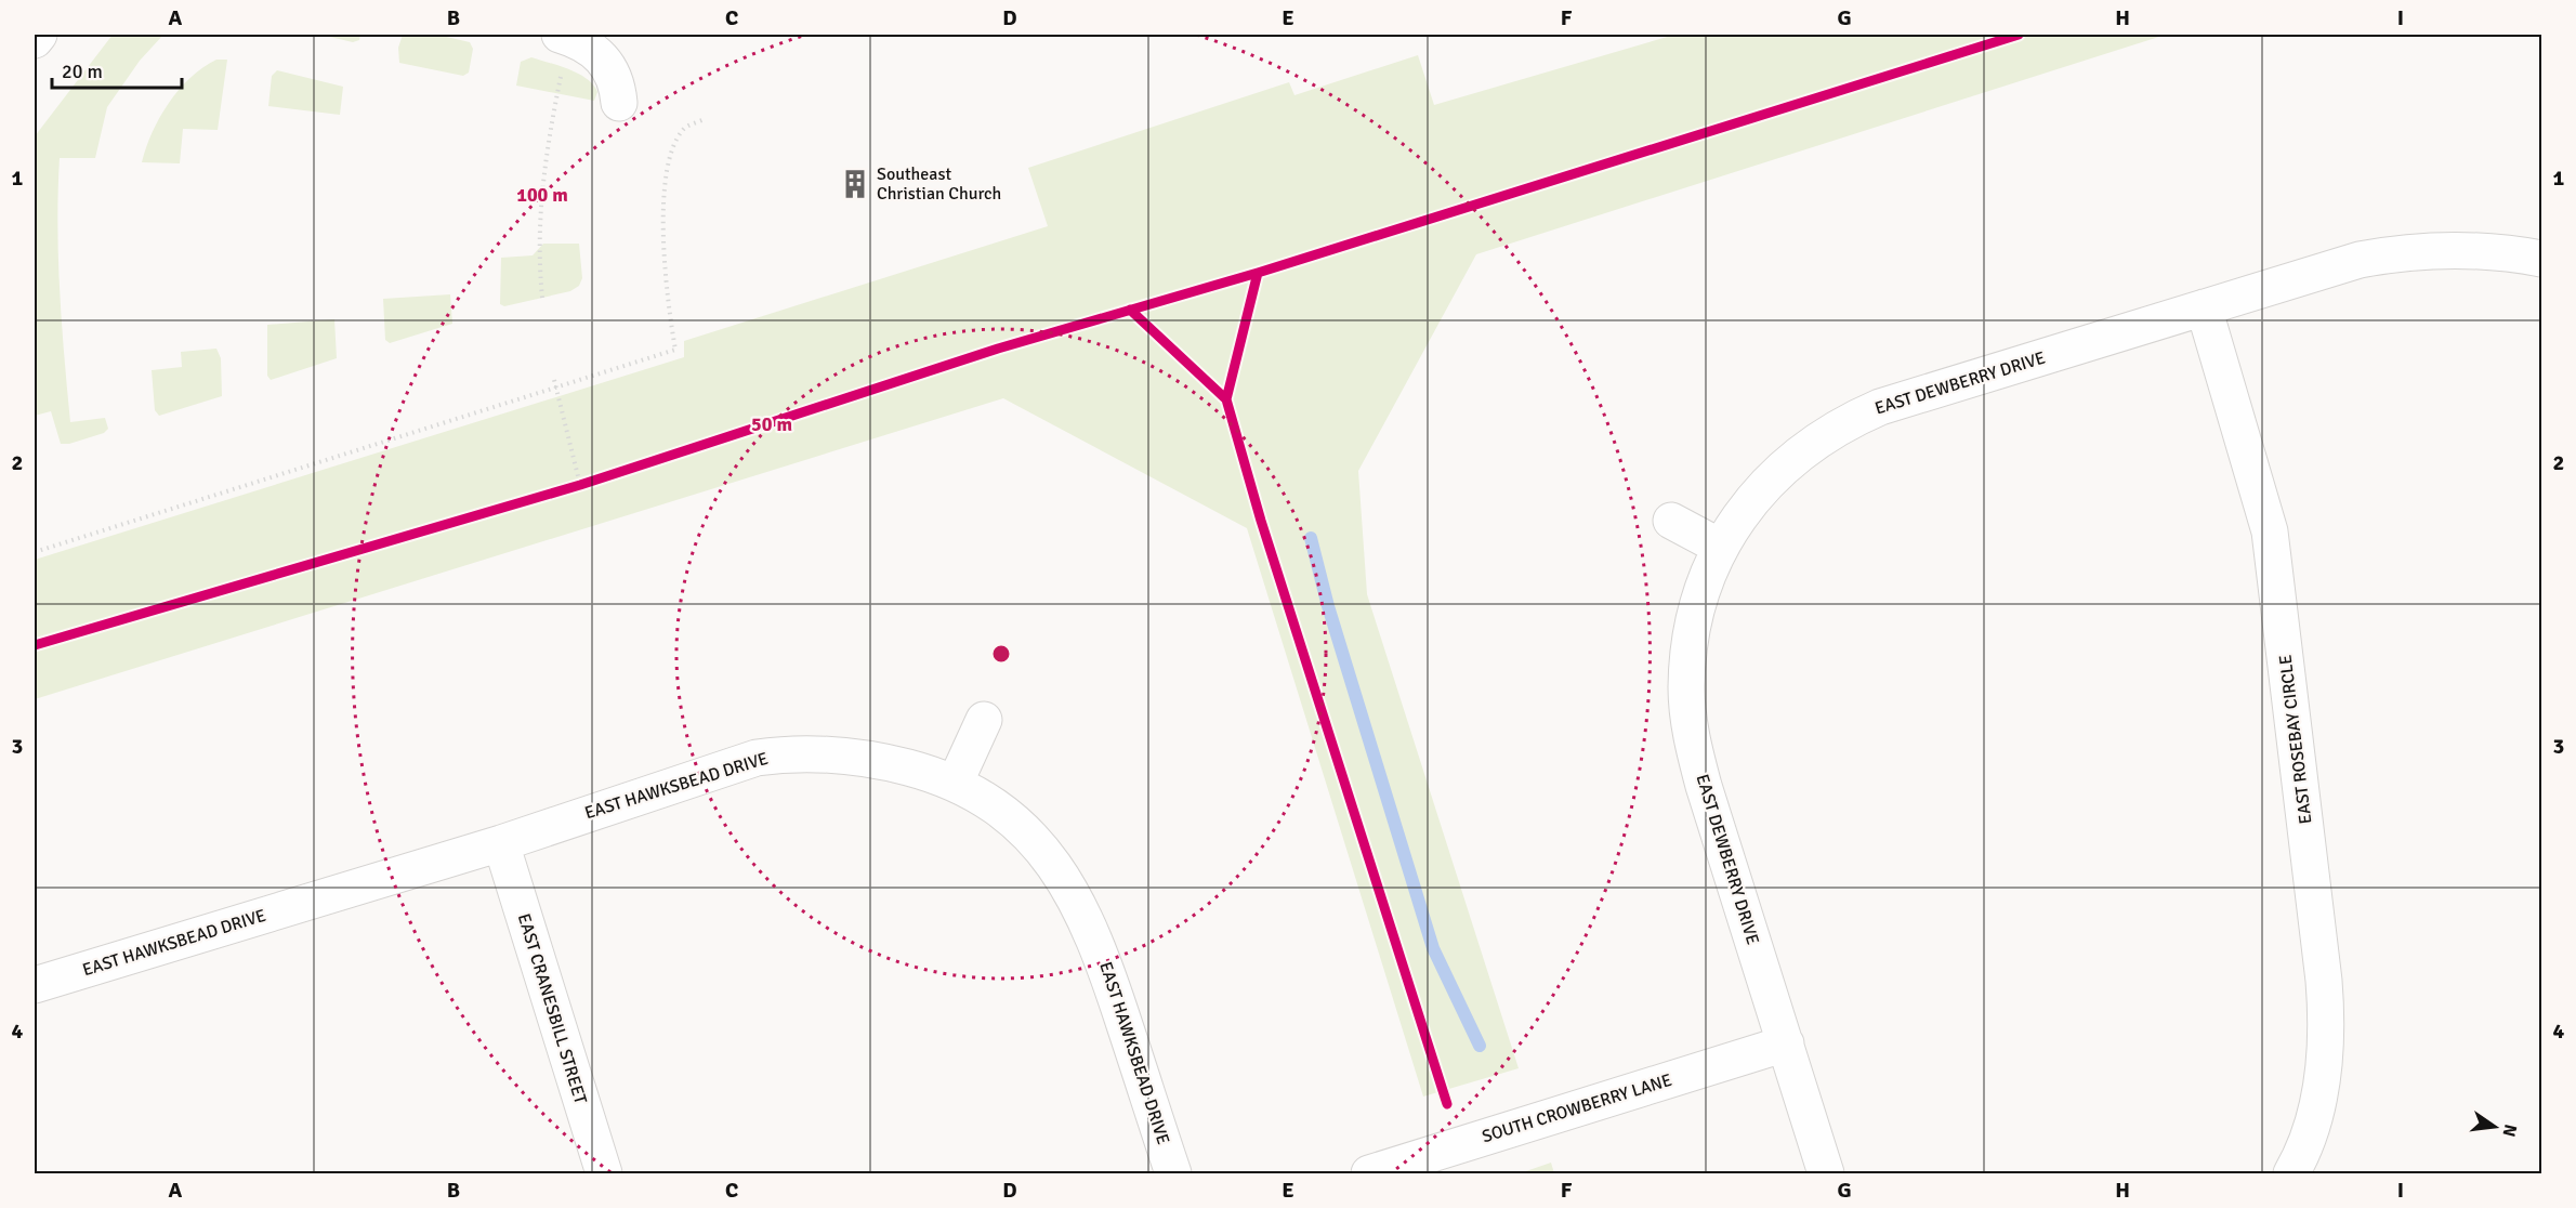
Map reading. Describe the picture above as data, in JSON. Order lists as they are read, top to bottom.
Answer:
{
  "streets": {
    "street": [
      "EAST DEWBERRY DRIVE",
      "EAST ROSEBAY CIRCLE",
      "EAST HAWKSBEAD DRIVE",
      "EAST CRANESBILL STREET",
      "SOUTH CROWBERRY LANE"
    ]
  },
  "crossings": [
    ["EAST DEWBERRY DRIVE", "EAST ROSEBAY CIRCLE"],
    ["EAST DEWBERRY DRIVE", "SOUTH CROWBERRY LANE"],
    ["EAST HAWKSBEAD DRIVE", "EAST CRANESBILL STREET"]
  ],
  "places": {
    "building": ["Southeast Christian Church"]
  },
  "scale_bar": "20 m",
  "north": "right",
  "grid": {
    "columns": [
      "A",
      "B",
      "C",
      "D",
      "E",
      "F",
      "G",
      "H",
      "I"
    ],
    "rows": [
      "1",
      "2",
      "3",
      "4"
    ]
  },
  "rings": ["100 m", "50 m"]
}
